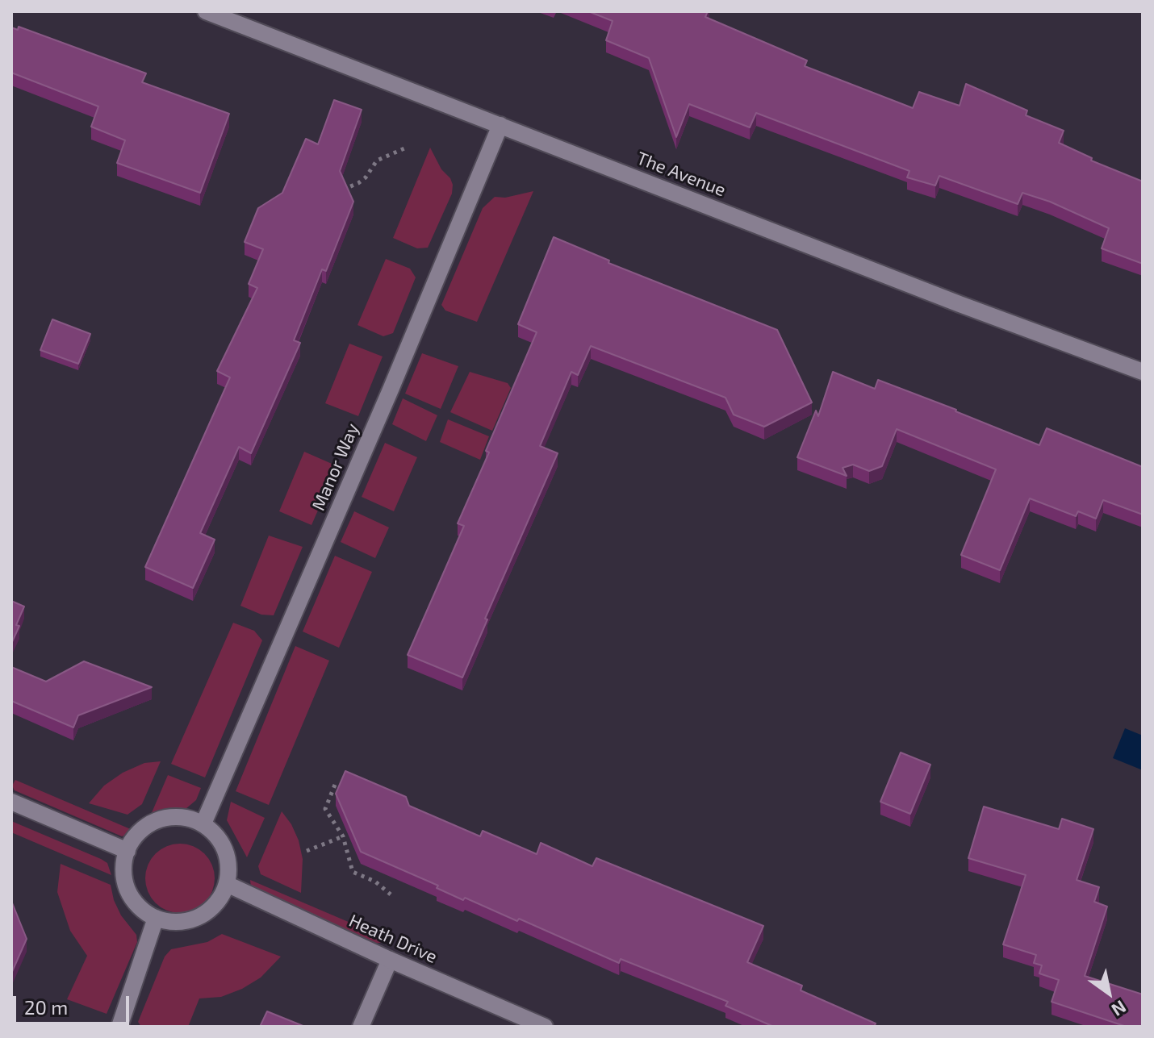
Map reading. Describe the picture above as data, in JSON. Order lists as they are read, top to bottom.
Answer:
{
  "streets": {
    "street": ["The Avenue", "Manor Way", "Heath Drive"]
  },
  "crossings": [
    ["The Avenue", "Manor Way"],
    ["Manor Way", "Heath Drive"]
  ],
  "scale_bar": "20 m",
  "north": "bottom right"
}
